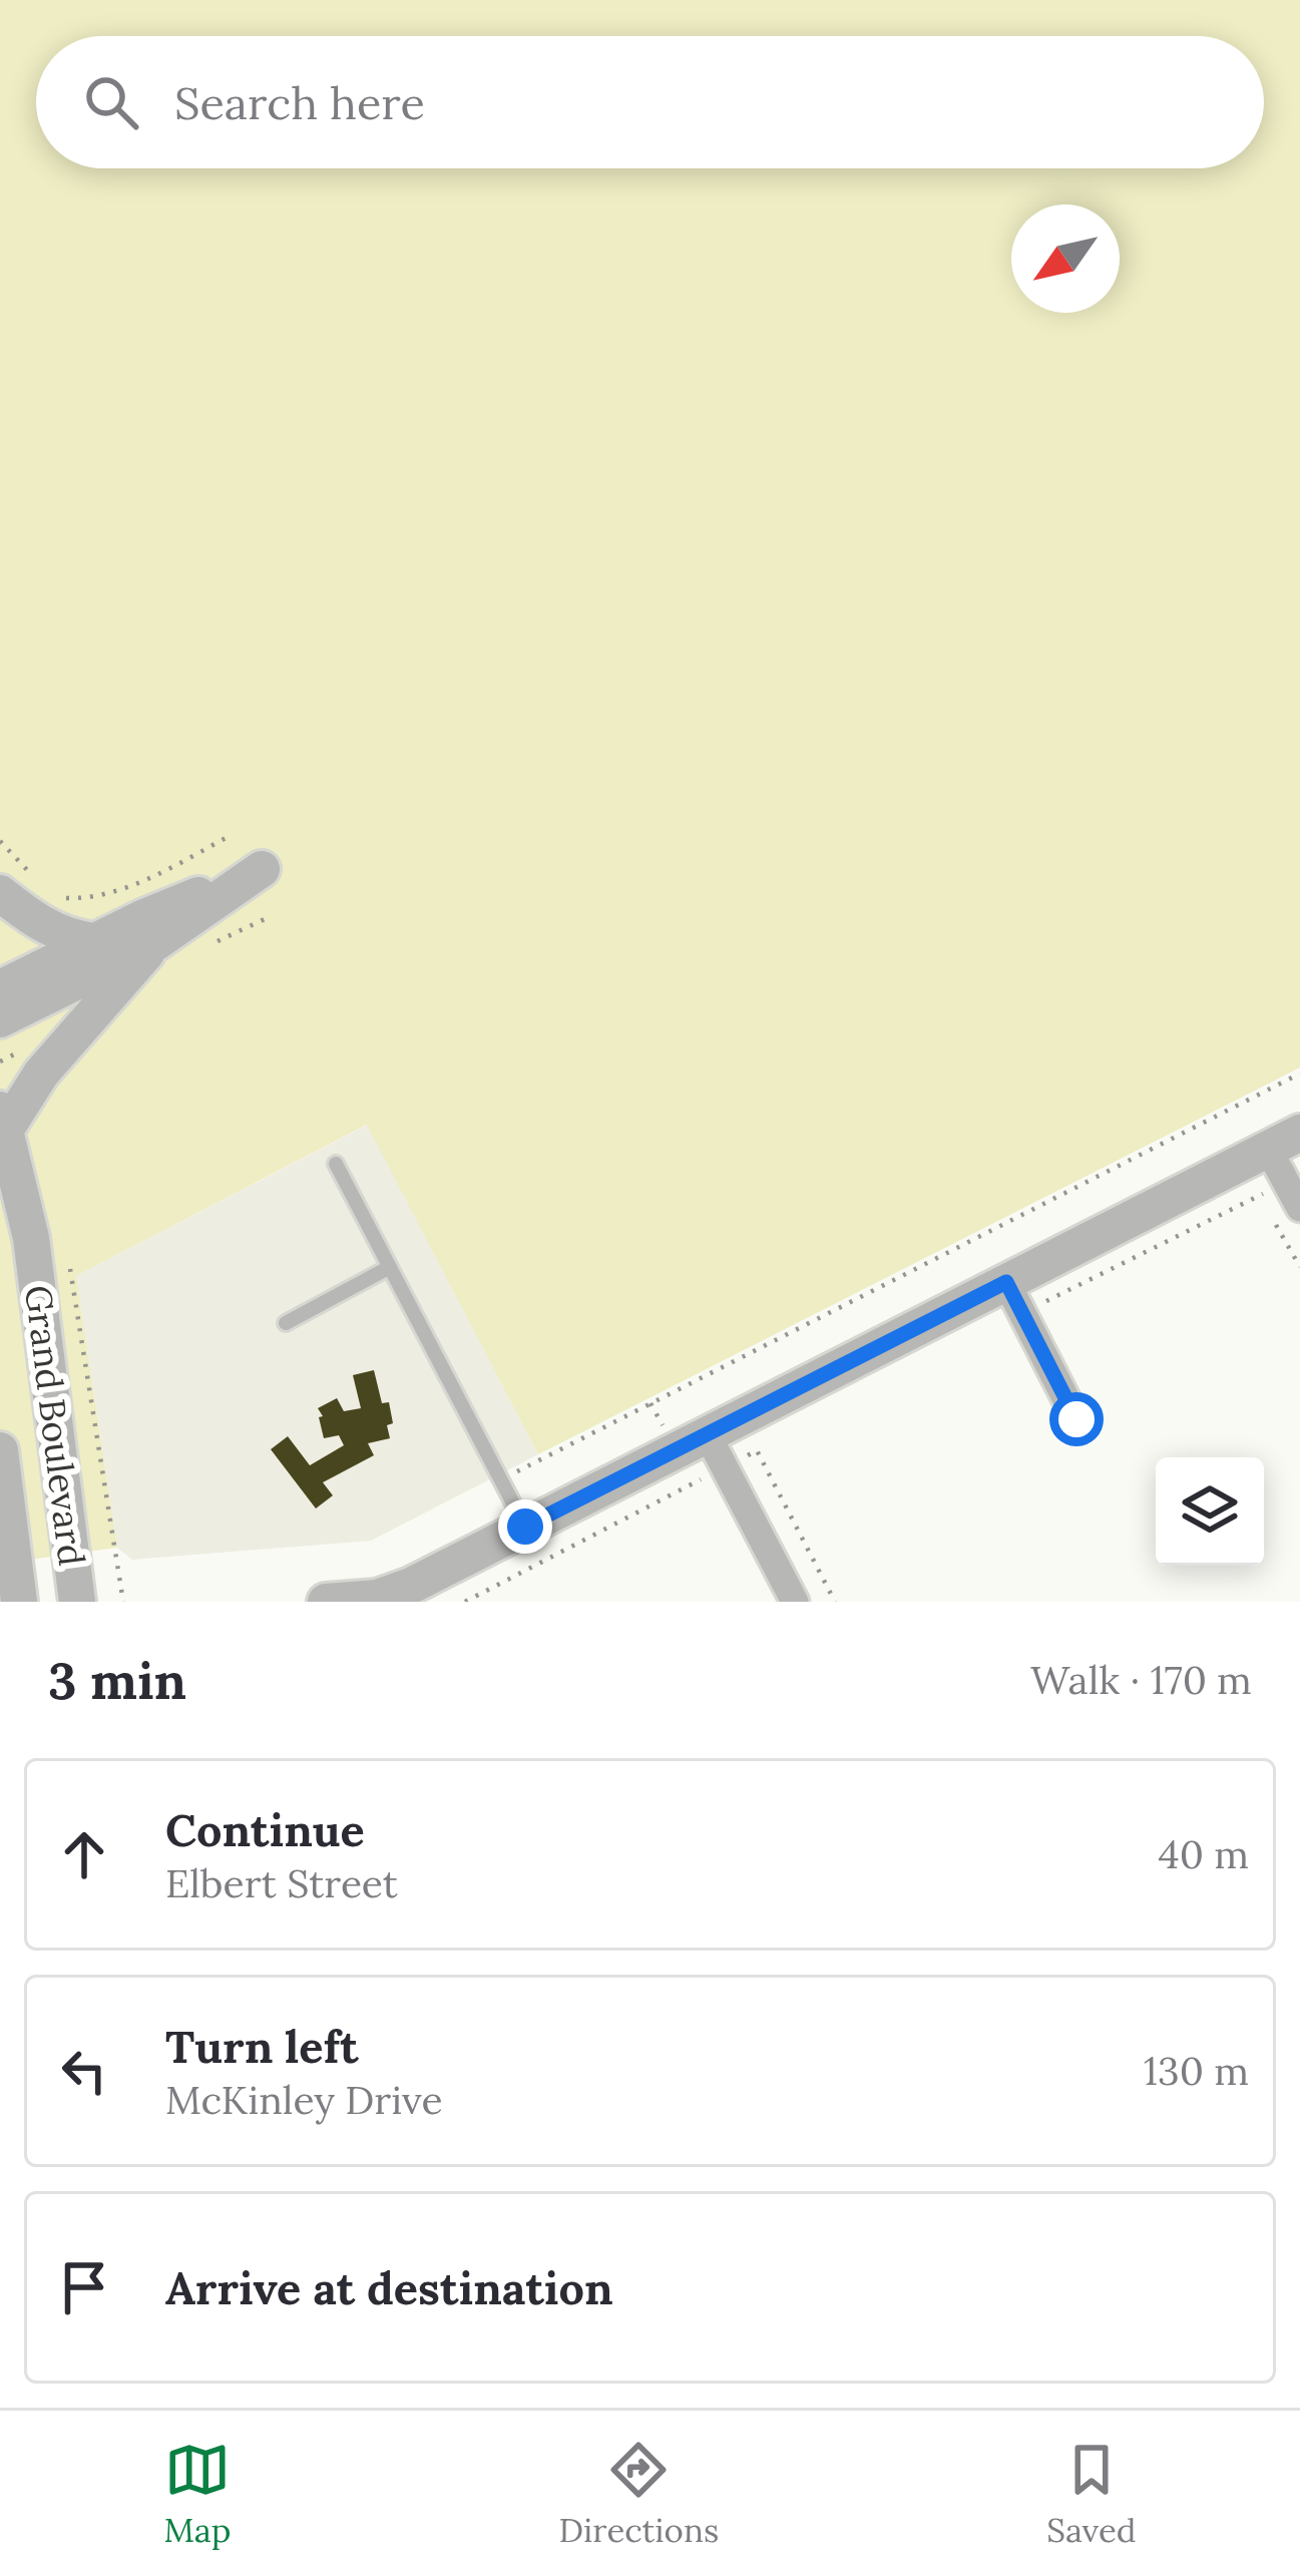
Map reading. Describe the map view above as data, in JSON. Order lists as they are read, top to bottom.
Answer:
{
  "streets": {
    "street": ["Grand Boulevard"]
  },
  "north": "bottom left",
  "page": {
    "search": "Search here",
    "heading": ["3 min", "Walk · 170 m"],
    "list": [
      ["Continue", "Elbert Street", "40 m"],
      ["Turn left", "McKinley Drive", "130 m"],
      "Arrive at destination"
    ],
    "nav": ["Map", "Directions", "Saved"]
  }
}
